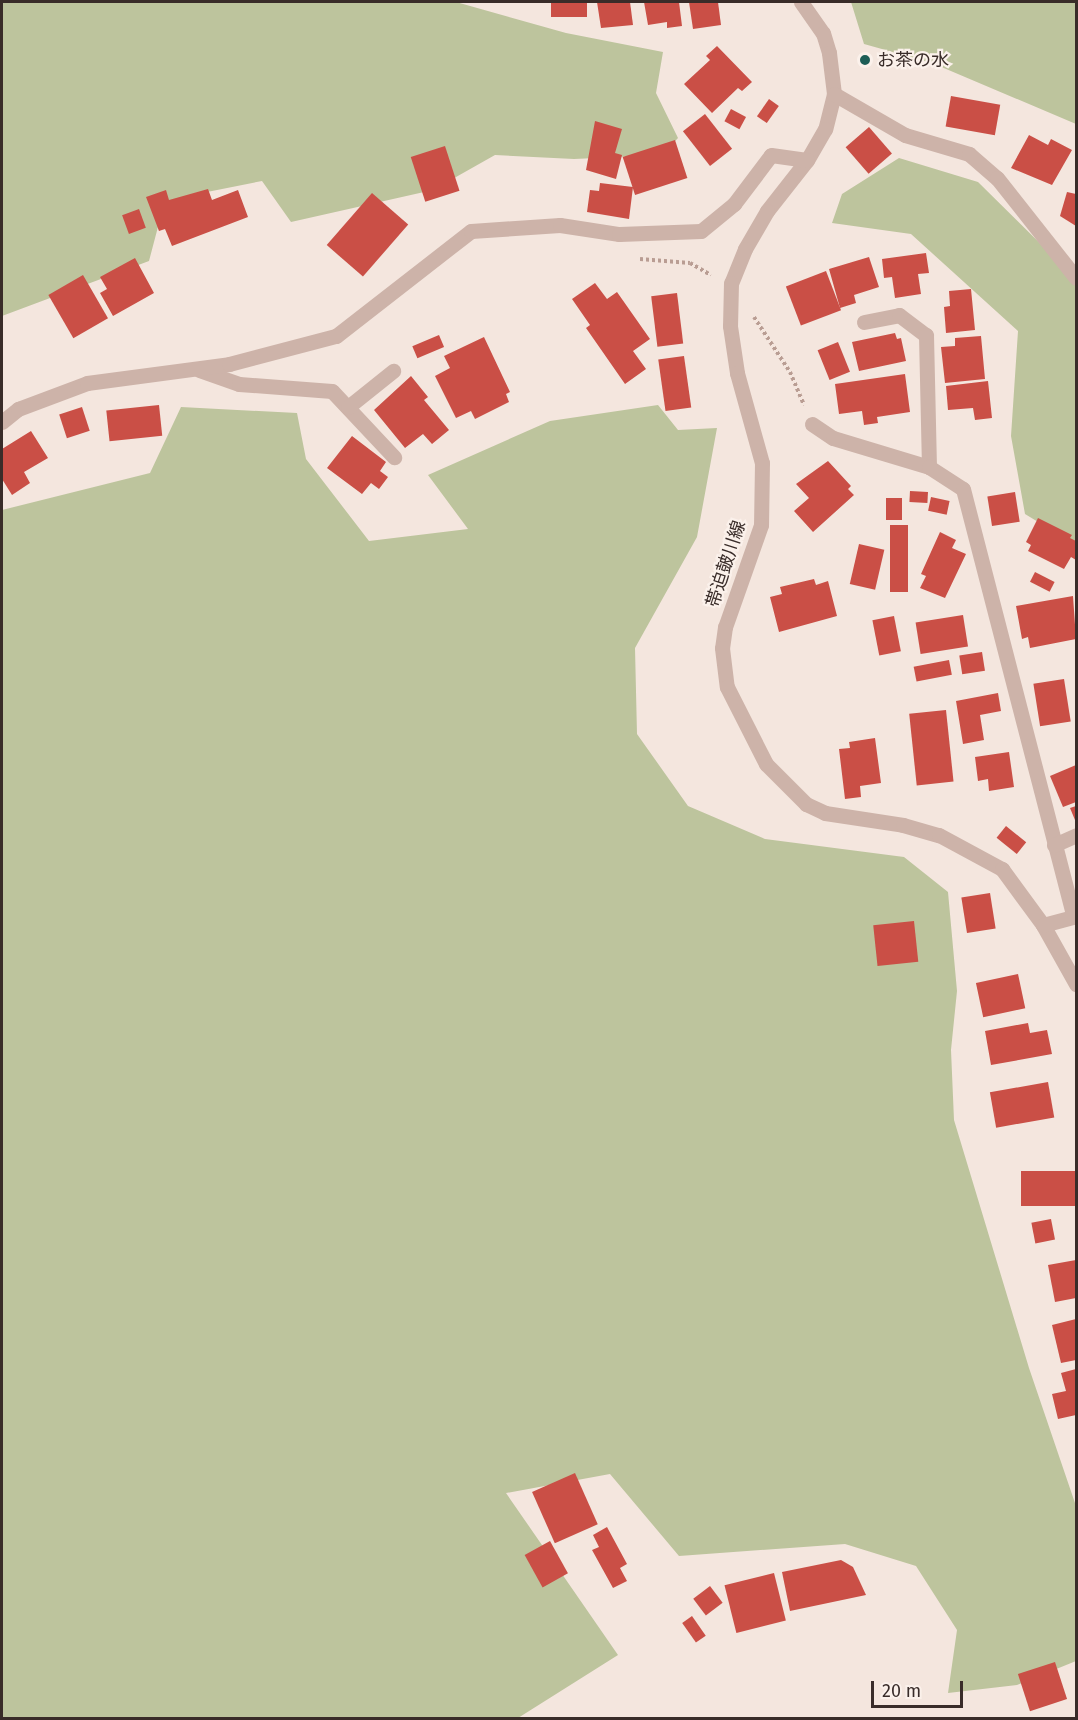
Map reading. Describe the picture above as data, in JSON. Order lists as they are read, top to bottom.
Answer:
{
  "streets": {
    "street": ["帯迫皷川線"]
  },
  "places": ["お茶の水"],
  "scale_bar": "20 m"
}
